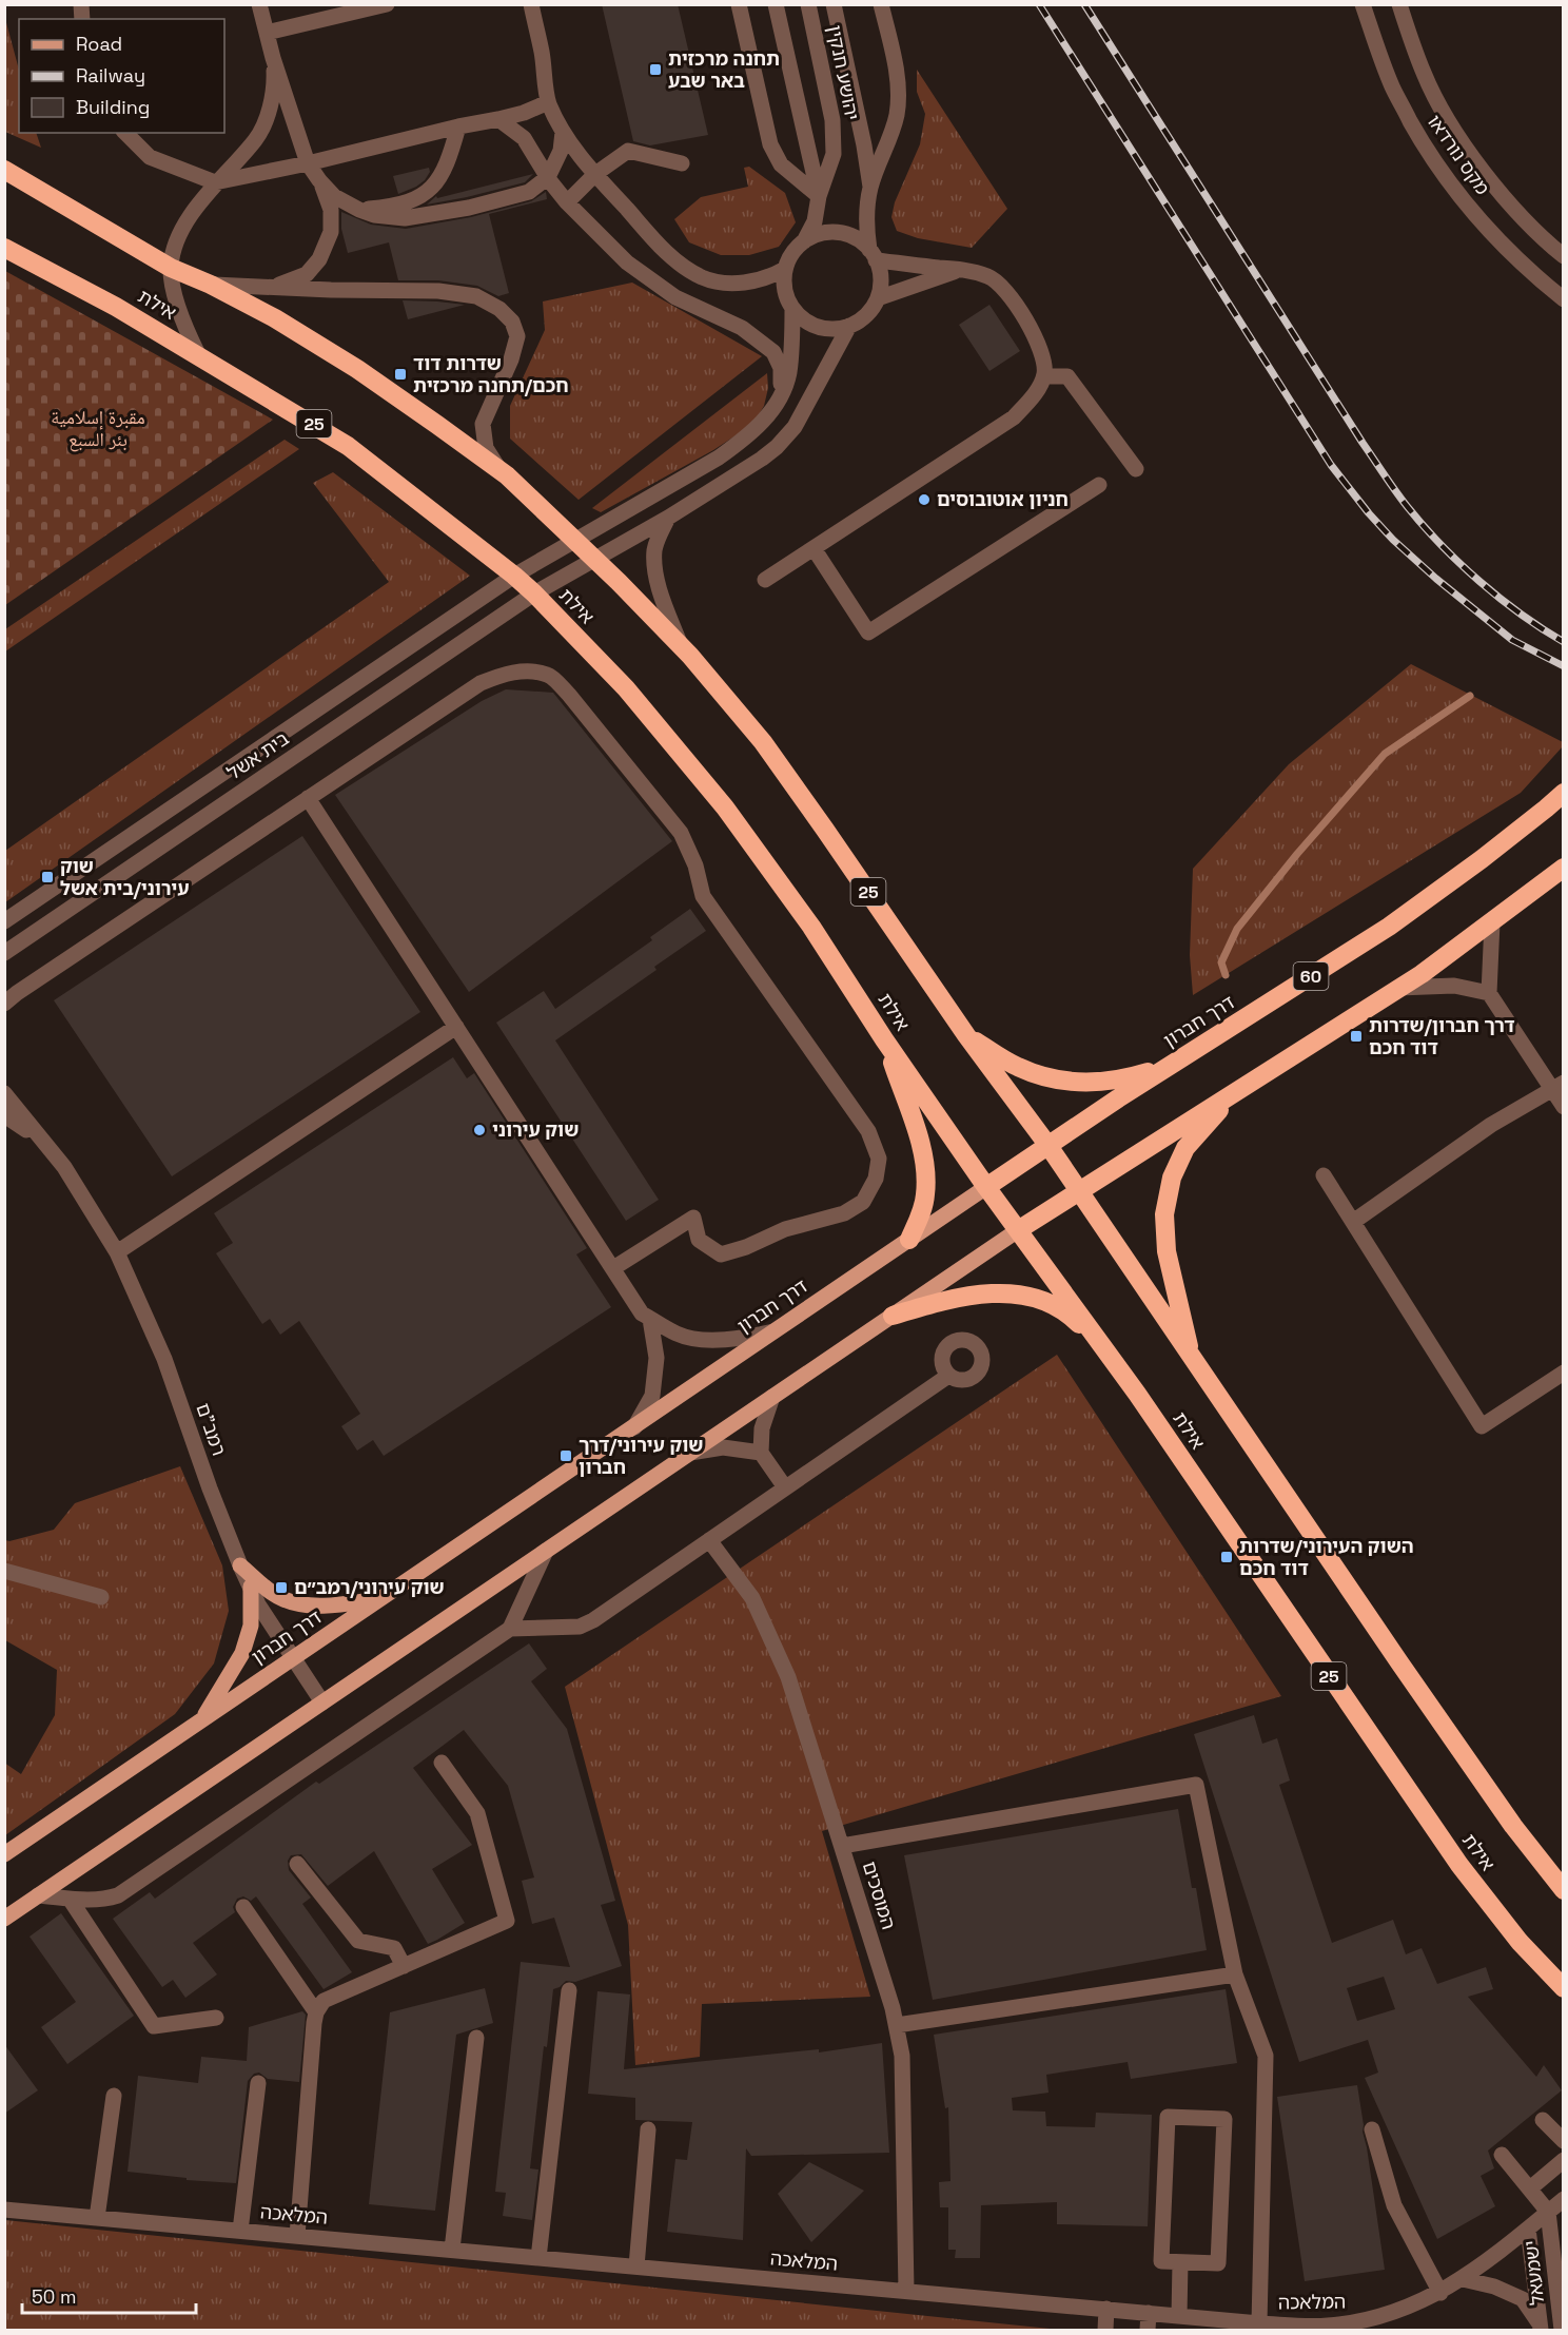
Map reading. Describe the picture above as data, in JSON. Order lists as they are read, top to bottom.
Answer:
{
  "streets": {
    "highway": [
      "אילת",
      "25",
      "60",
      "דרך חברון"
    ],
    "street": [
      "יהושע חנקין",
      "מקס נורדאו",
      "בית אשל",
      "רמב\"ם",
      "המוסכים",
      "המלאכה",
      "ישמעאל"
    ]
  },
  "crossings": [
    ["אילת", "בית אשל"],
    ["אילת", "דרך חברון"],
    ["דרך חברון", "רמב\"ם"],
    ["המוסכים", "המלאכה"],
    ["המלאכה", "ישמעאל"]
  ],
  "parks": ["مقبرة إسلامية بئر السبع"],
  "places": {
    "transit": [
      "תחנה מרכזית באר שבע",
      "שדרות דוד חכם/תחנה מרכזית",
      "שוק עירוני/בית אשל",
      "דרך חברון/שדרות דוד חכם",
      "שוק עירוני/דרך חברון",
      "השוק העירוני/שדרות דוד חכם",
      "שוק עירוני/רמב״ם"
    ],
    "other": ["חניון אוטובוסים", "שוק עירוני"]
  },
  "legend": ["Road", "Railway", "Building"],
  "scale_bar": "50 m"
}
